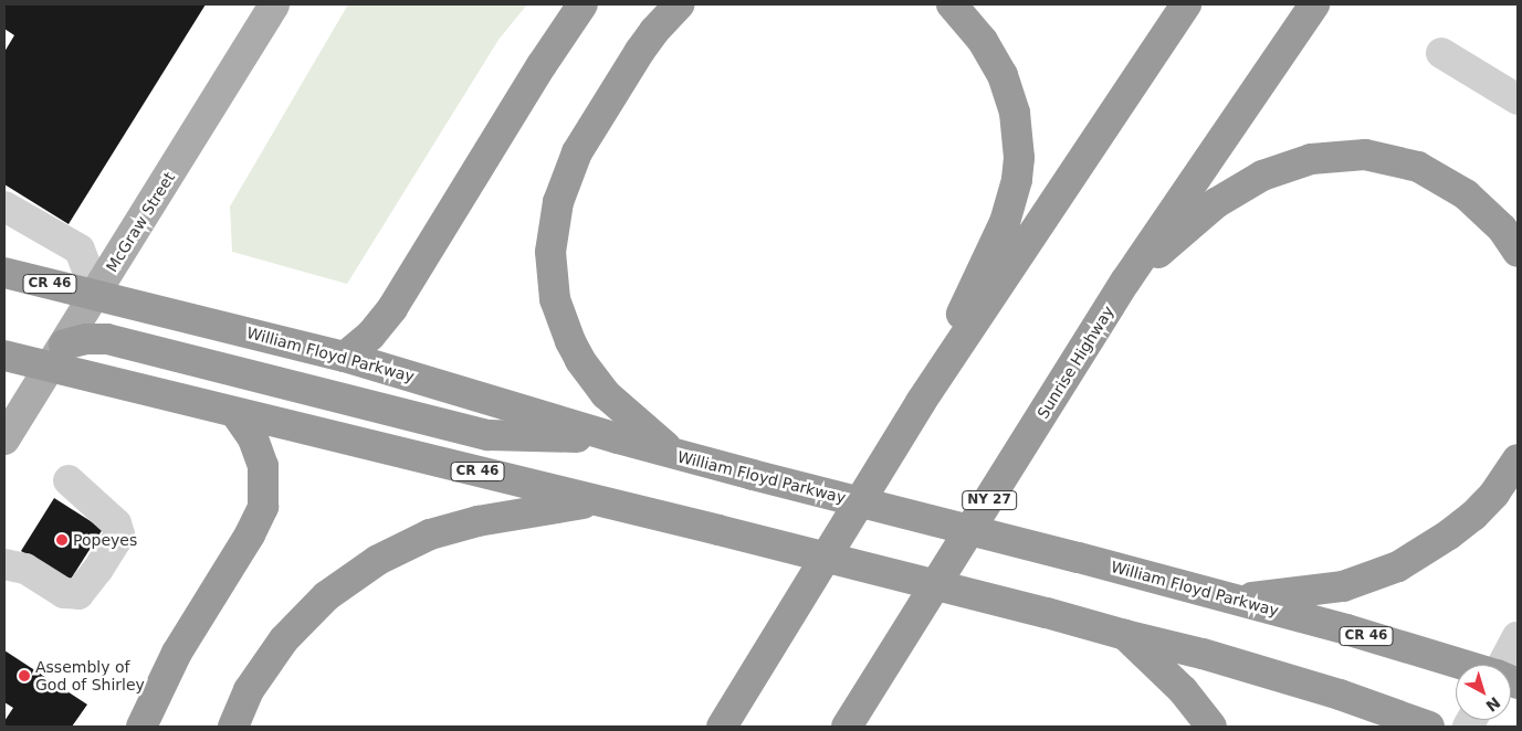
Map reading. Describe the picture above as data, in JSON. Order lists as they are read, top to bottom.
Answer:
{
  "streets": {
    "highway": [
      "CR 46",
      "William Floyd Parkway",
      "Sunrise Highway",
      "NY 27"
    ],
    "main road": ["McGraw Street"]
  },
  "crossings": [
    ["McGraw Street", "CR 46"],
    ["McGraw Street", "William Floyd Parkway"]
  ],
  "places": ["Popeyes", "Assembly of God of Shirley"],
  "north": "bottom right"
}
